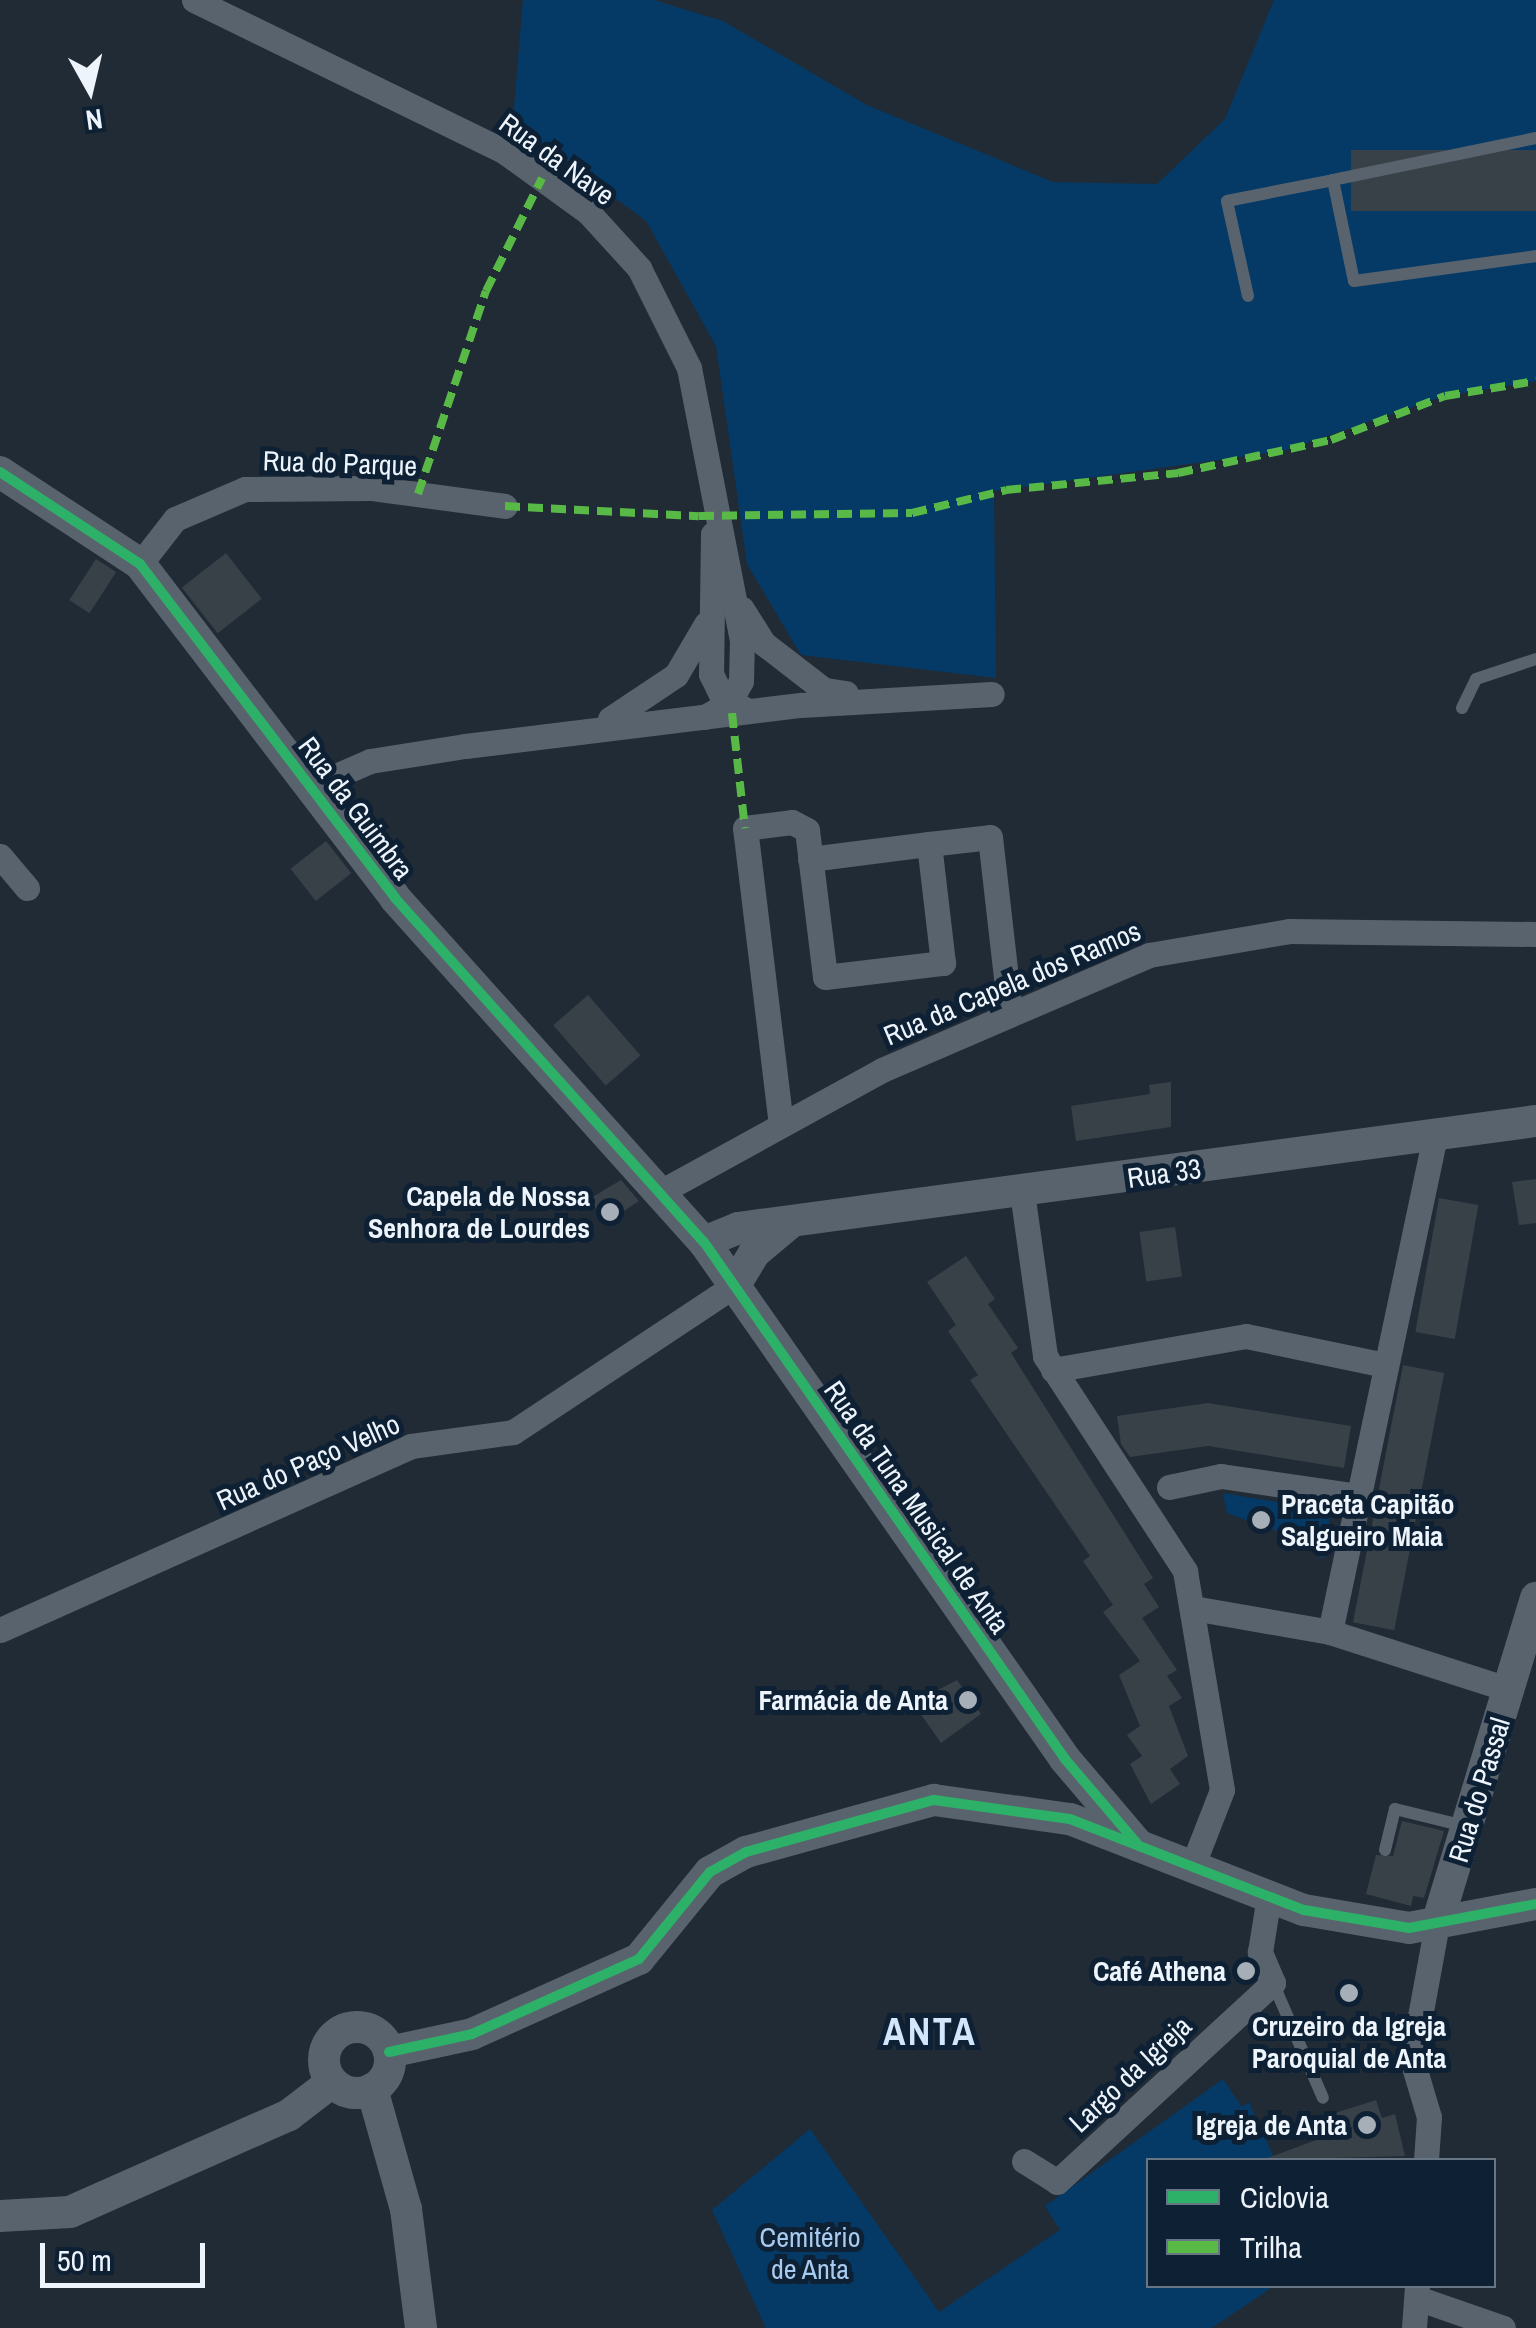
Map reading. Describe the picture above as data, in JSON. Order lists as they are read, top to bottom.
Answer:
{
  "streets": {
    "street": [
      "Rua da Nave",
      "Rua do Parque",
      "Rua da Guimbra",
      "Rua da Capela dos Ramos",
      "Rua 33",
      "Rua do Paço Velho",
      "Rua da Tuna Musical de Anta",
      "Rua do Passal",
      "Largo da Igreja"
    ]
  },
  "crossings": [
    ["Rua da Nave", "Rua da Guimbra"],
    ["Rua do Parque", "Rua da Guimbra"],
    ["Rua da Guimbra", "Rua da Capela dos Ramos"],
    ["Rua da Guimbra", "Rua da Tuna Musical de Anta"],
    ["Rua da Capela dos Ramos", "Rua da Tuna Musical de Anta"],
    ["Rua 33", "Rua da Tuna Musical de Anta"],
    ["Rua do Paço Velho", "Rua da Tuna Musical de Anta"]
  ],
  "districts": ["ANTA"],
  "parks": ["Cemitério de Anta"],
  "places": [
    "Capela de Nossa Senhora de Lourdes",
    "Praceta Capitão Salgueiro Maia",
    "Farmácia de Anta",
    "Café Athena",
    "Cruzeiro da Igreja Paroquial de Anta",
    "Igreja de Anta"
  ],
  "legend": ["Ciclovia", "Trilha"],
  "scale_bar": "50 m",
  "north": "bottom"
}
